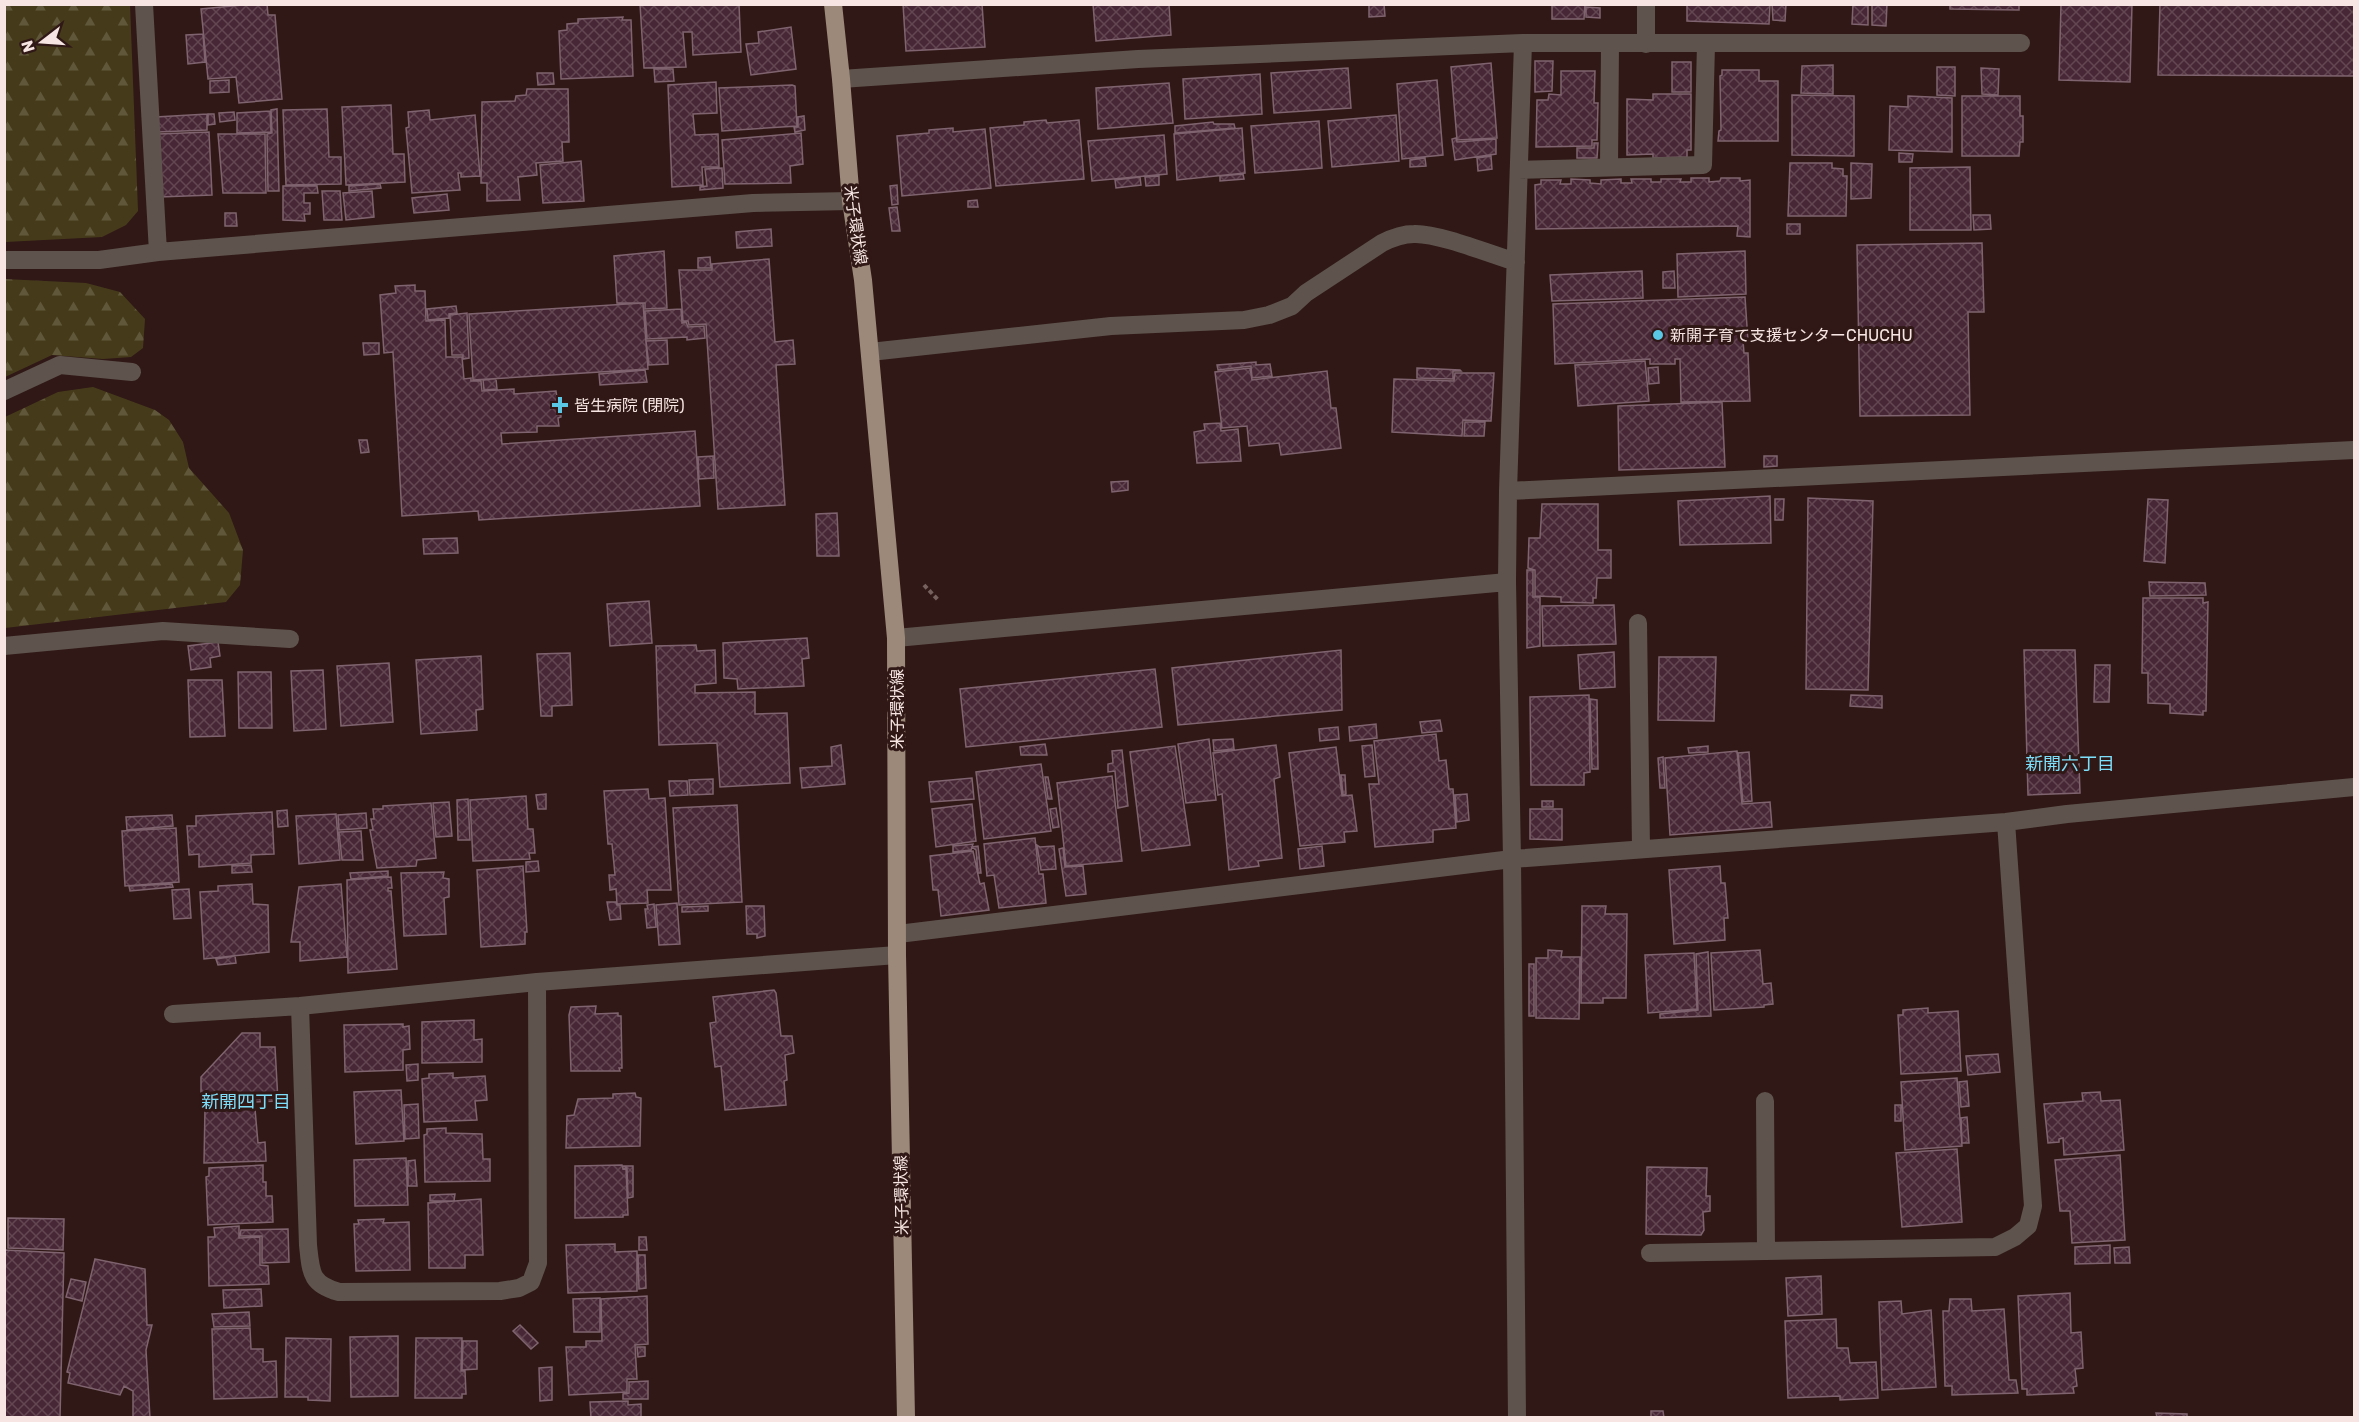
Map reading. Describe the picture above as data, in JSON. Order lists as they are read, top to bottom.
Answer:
{
  "streets": {
    "main road": ["米子環状線"]
  },
  "districts": ["新開六丁目", "新開四丁目"],
  "places": {
    "other": ["新開子育て支援センターCHUCHU"],
    "health": ["皆生病院 (閉院)"]
  },
  "north": "left"
}
